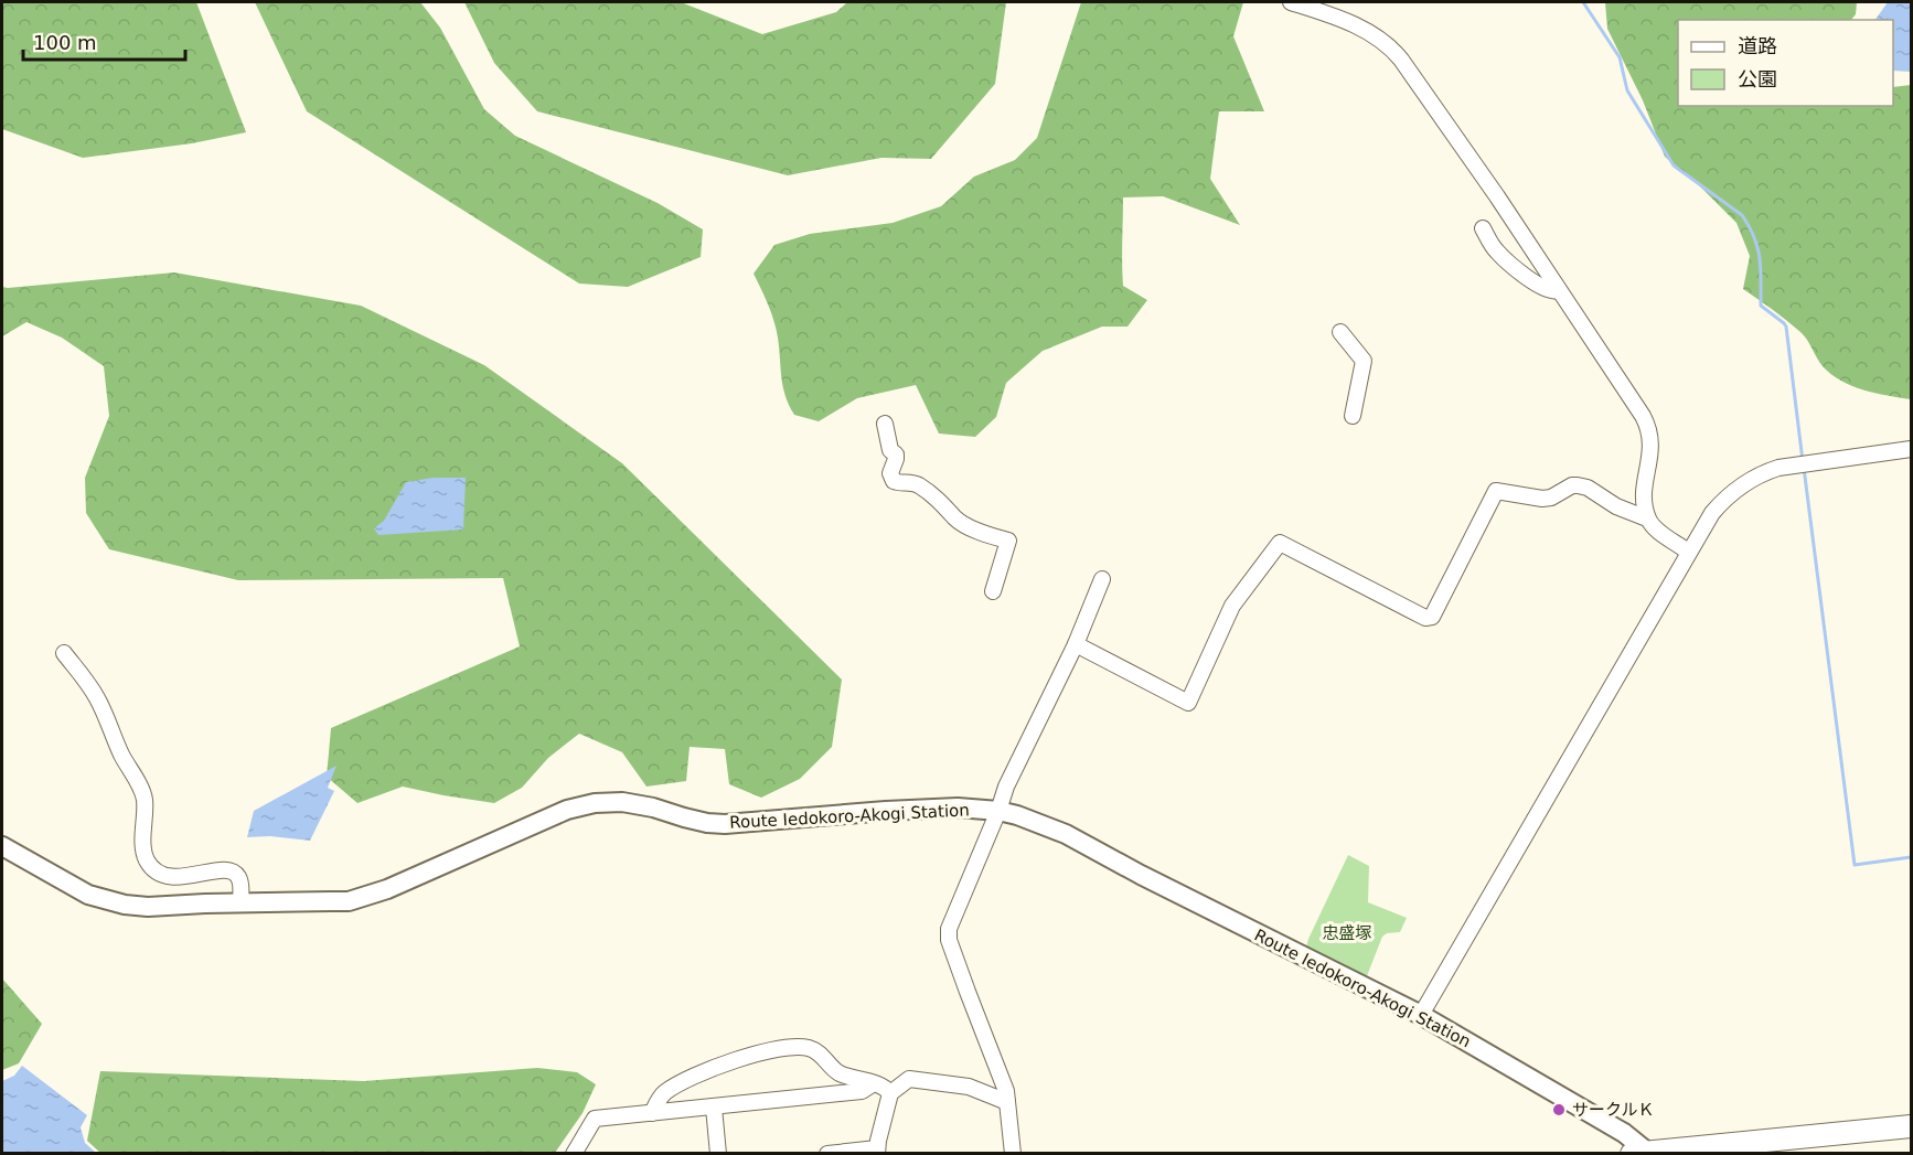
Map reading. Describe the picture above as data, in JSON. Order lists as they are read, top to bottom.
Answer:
{
  "streets": {
    "main road": ["Route Iedokoro-Akogi Station"]
  },
  "parks": ["忠盛塚"],
  "places": ["サークルＫ"],
  "legend": ["道路", "公園"],
  "scale_bar": "100 m"
}
